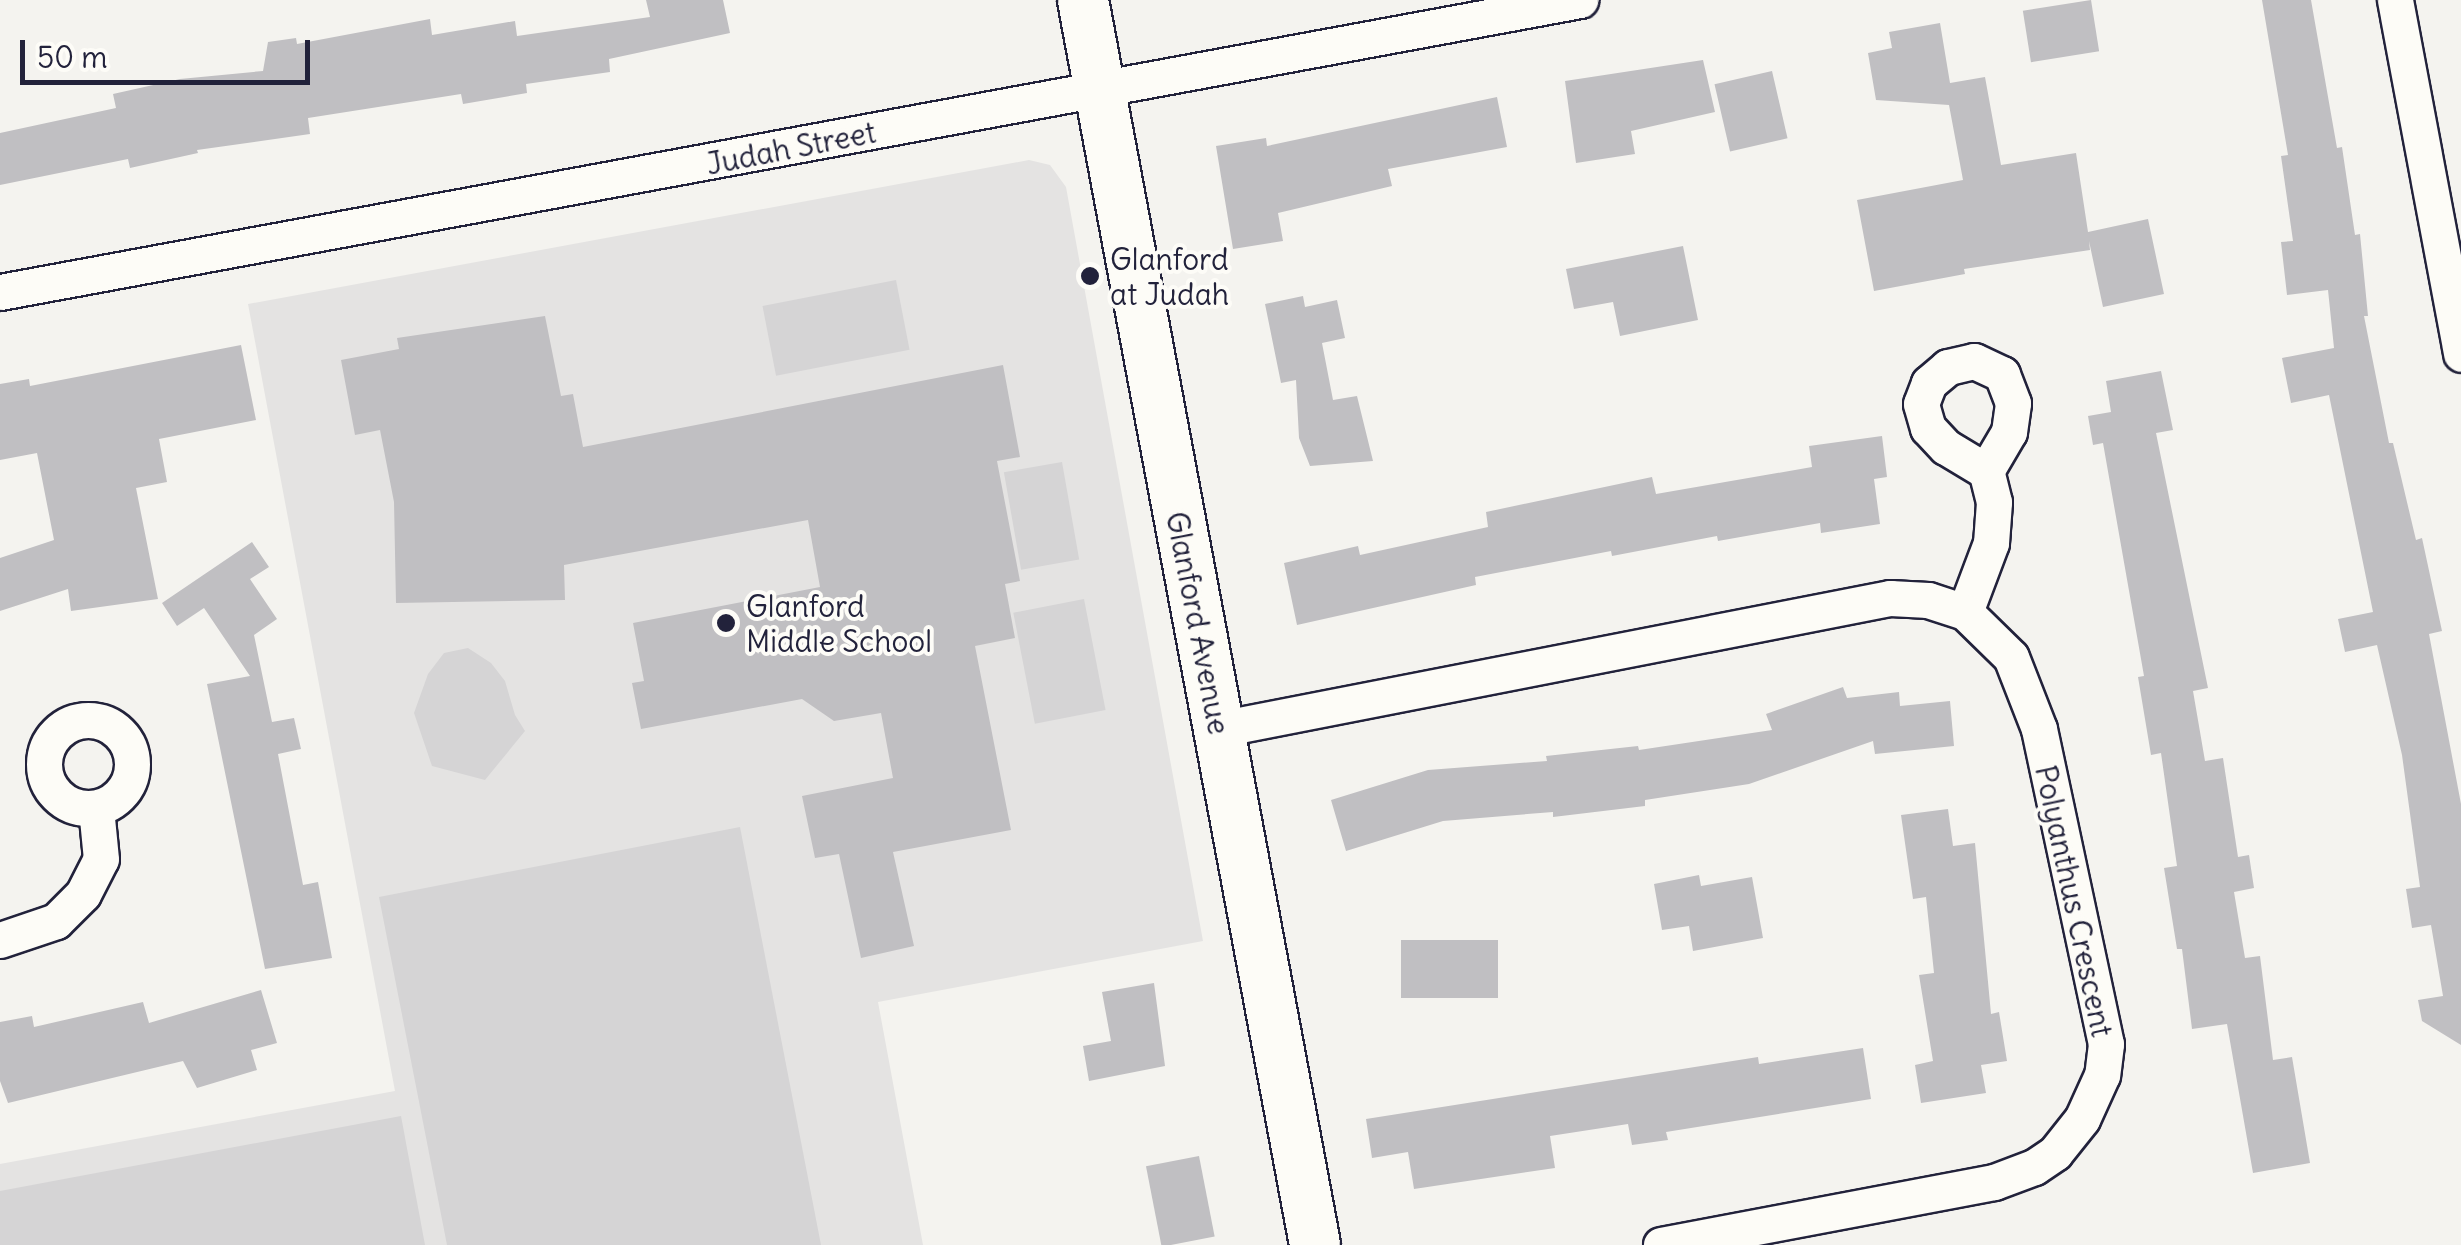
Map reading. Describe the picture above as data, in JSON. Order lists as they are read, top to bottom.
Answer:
{
  "streets": {
    "main road": ["Glanford Avenue"],
    "street": ["Judah Street", "Polyanthus Crescent"]
  },
  "crossings": [
    ["Judah Street", "Glanford Avenue"],
    ["Glanford Avenue", "Polyanthus Crescent"]
  ],
  "places": ["Glanford at Judah", "Glanford Middle School"],
  "scale_bar": "50 m"
}
